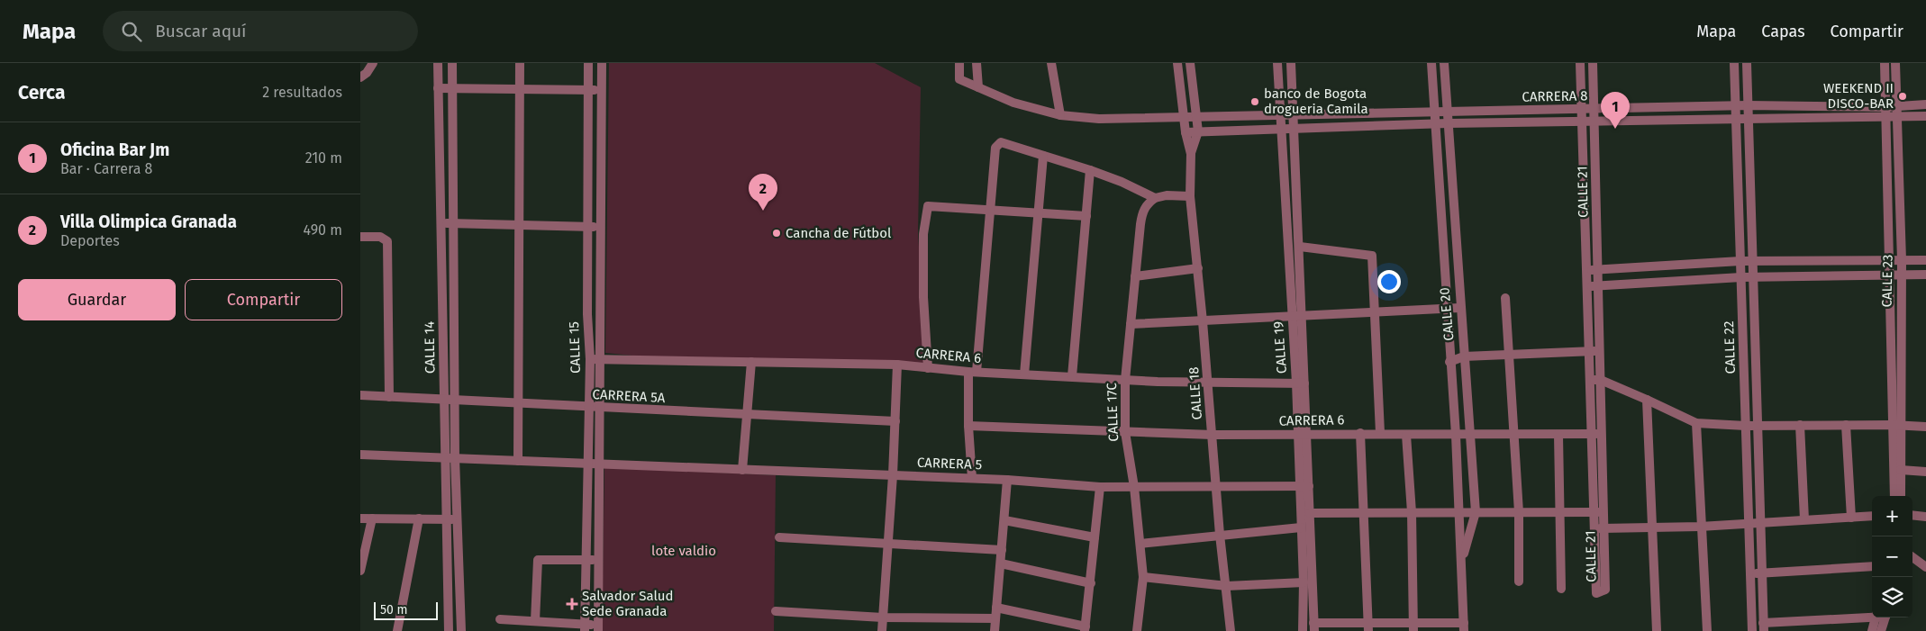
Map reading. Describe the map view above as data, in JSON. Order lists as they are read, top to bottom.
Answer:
{
  "streets": {
    "street": [
      "CARRERA 8",
      "CALLE 21",
      "CALLE 23",
      "CALLE 20",
      "CALLE 14",
      "CALLE 15",
      "CALLE 19",
      "CALLE 22",
      "CARRERA 6",
      "CALLE 18",
      "CARRERA 5A",
      "CALLE 17C",
      "CARRERA 5"
    ]
  },
  "crossings": [
    ["CARRERA 8", "CALLE 21"],
    ["CARRERA 8", "CALLE 23"],
    ["CARRERA 8", "CALLE 20"],
    ["CARRERA 8", "CALLE 19"],
    ["CARRERA 8", "CALLE 22"],
    ["CARRERA 8", "CALLE 18"],
    ["CALLE 21", "CARRERA 6"],
    ["CALLE 20", "CARRERA 6"],
    ["CALLE 14", "CARRERA 5A"],
    ["CALLE 14", "CARRERA 5"],
    ["CALLE 15", "CARRERA 6"],
    ["CALLE 15", "CARRERA 5A"],
    ["CALLE 15", "CARRERA 5"],
    ["CALLE 19", "CARRERA 6"],
    ["CALLE 19", "CARRERA 5"],
    ["CARRERA 6", "CALLE 18"],
    ["CARRERA 6", "CALLE 17C"],
    ["CALLE 18", "CARRERA 5"],
    ["CALLE 17C", "CARRERA 5"]
  ],
  "parks": ["lote valdio"],
  "places": {
    "other": ["WEEKEND II DISCO-BAR", "banco de Bogota drogueria Camila", "Cancha de Fútbol"],
    "health": ["Salvador Salud Sede Granada"]
  },
  "scale_bar": "50 m",
  "page": {
    "header": "Mapa",
    "search": "Buscar aquí",
    "nav": ["Mapa", "Capas", "Compartir"],
    "heading": ["Cerca", "2 resultados"],
    "pins": ["1", "2"],
    "list": [
      {
        "mark": "1",
        "name": "Oficina Bar Jm",
        "note": "Bar · Carrera 8",
        "value": "210 m"
      },
      {
        "mark": "2",
        "name": "Villa Olimpica Granada",
        "note": "Deportes",
        "value": "490 m"
      }
    ],
    "buttons": ["Guardar", "Compartir"],
    "map_buttons": ["+", "−"],
    "scale": "50 m"
  }
}
